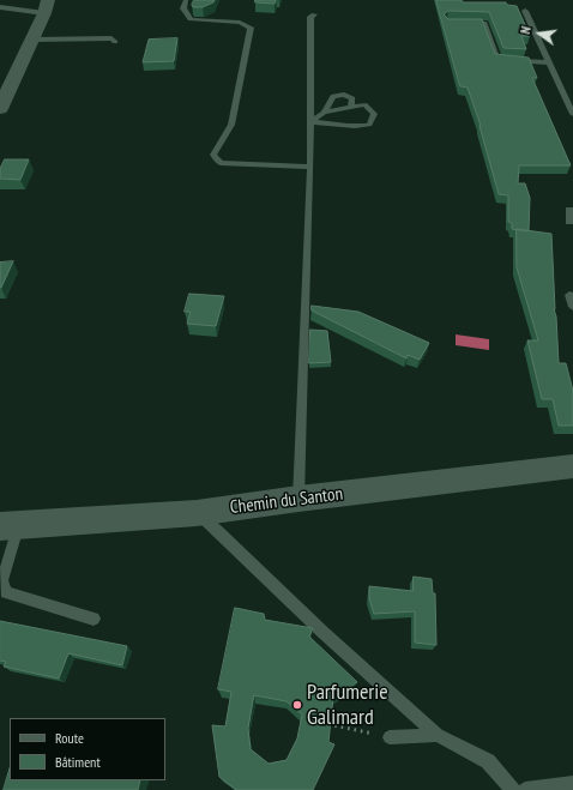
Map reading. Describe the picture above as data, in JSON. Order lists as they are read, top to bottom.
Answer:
{
  "streets": {
    "street": ["Chemin du Santon"]
  },
  "places": ["Parfumerie Galimard"],
  "legend": ["Route", "Bâtiment"],
  "north": "left"
}
